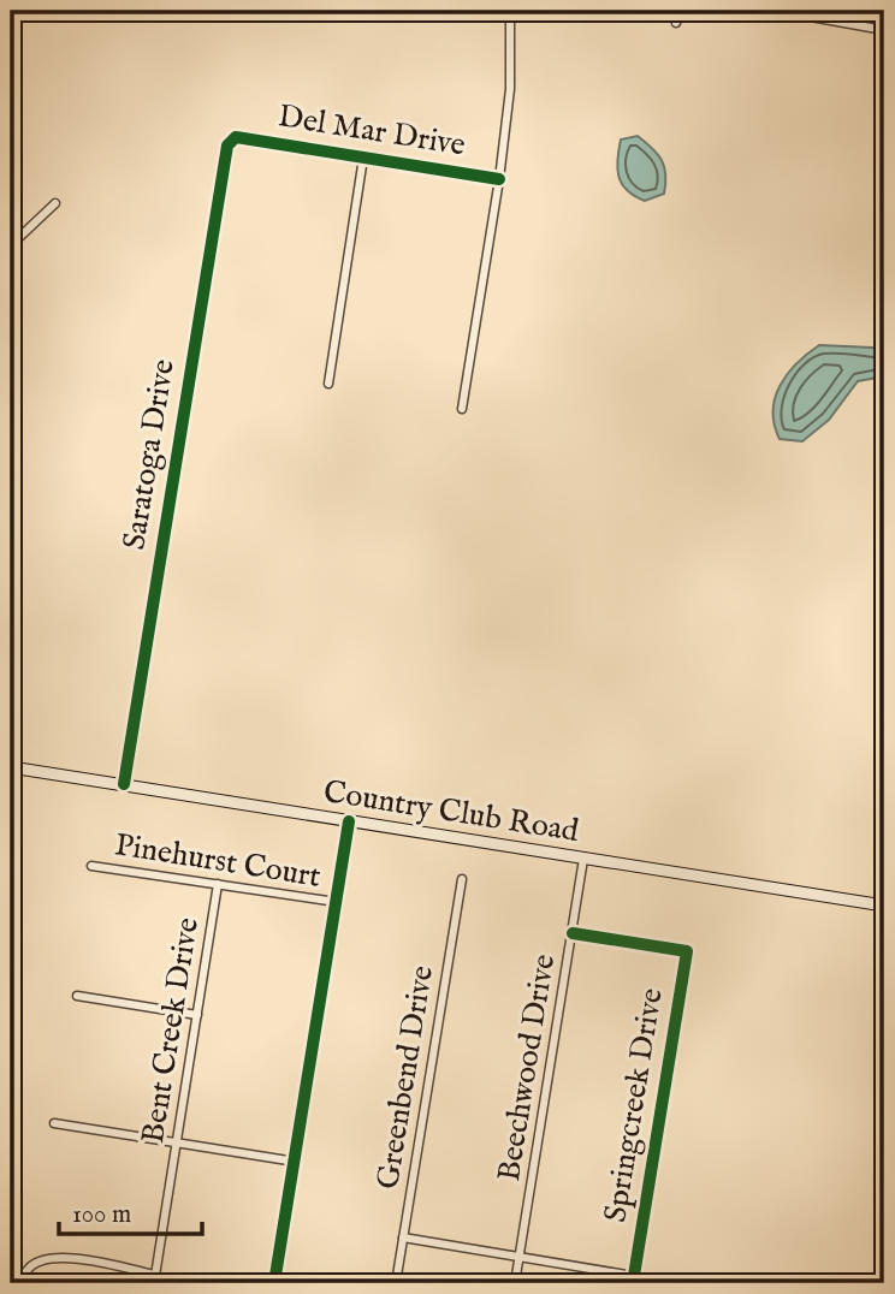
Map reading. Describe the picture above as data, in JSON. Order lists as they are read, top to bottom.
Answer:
{
  "streets": {
    "main road": ["Country Club Road"],
    "street": [
      "Del Mar Drive",
      "Saratoga Drive",
      "Pinehurst Court",
      "Bent Creek Drive",
      "Beechwood Drive",
      "Greenbend Drive",
      "Springcreek Drive"
    ]
  },
  "crossings": [
    ["Del Mar Drive", "Saratoga Drive"],
    ["Saratoga Drive", "Country Club Road"],
    ["Country Club Road", "Beechwood Drive"],
    ["Pinehurst Court", "Bent Creek Drive"],
    ["Beechwood Drive", "Springcreek Drive"]
  ],
  "scale_bar": "100 m"
}
